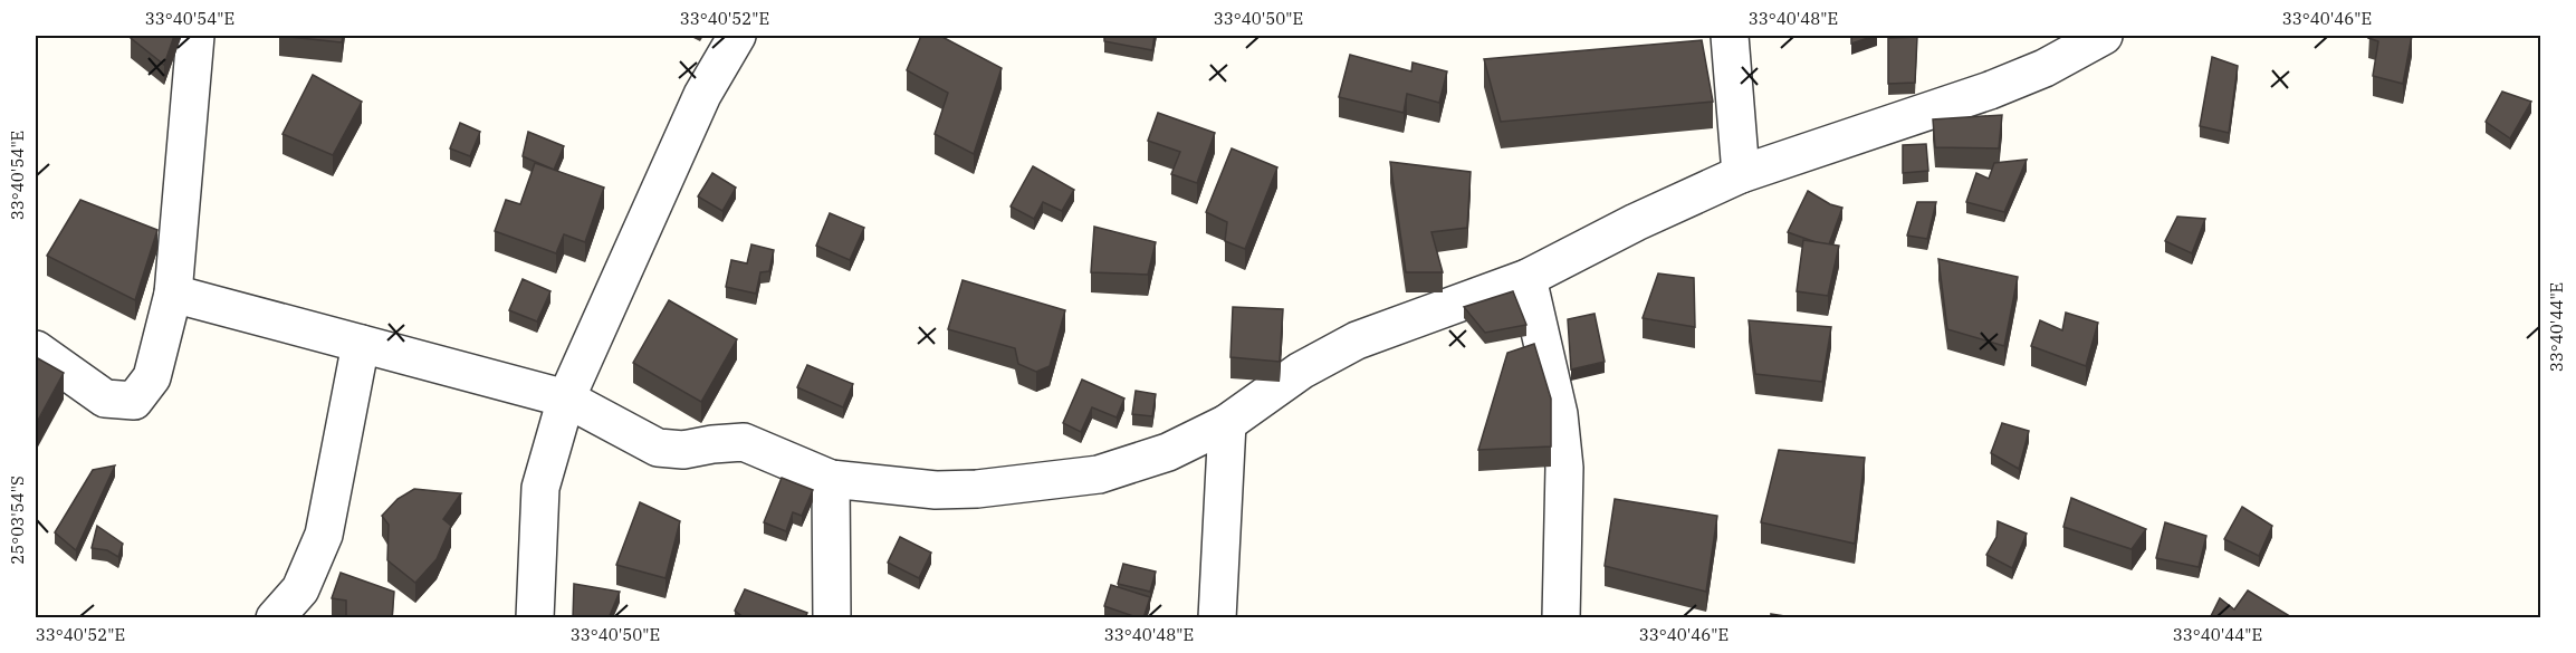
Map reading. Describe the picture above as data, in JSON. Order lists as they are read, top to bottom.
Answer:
{
  "coordinates": [
    "33°40'54\"E",
    "33°40'52\"E",
    "33°40'50\"E",
    "33°40'48\"E",
    "33°40'46\"E",
    "33°40'44\"E",
    "25°03'54\"S"
  ]
}
